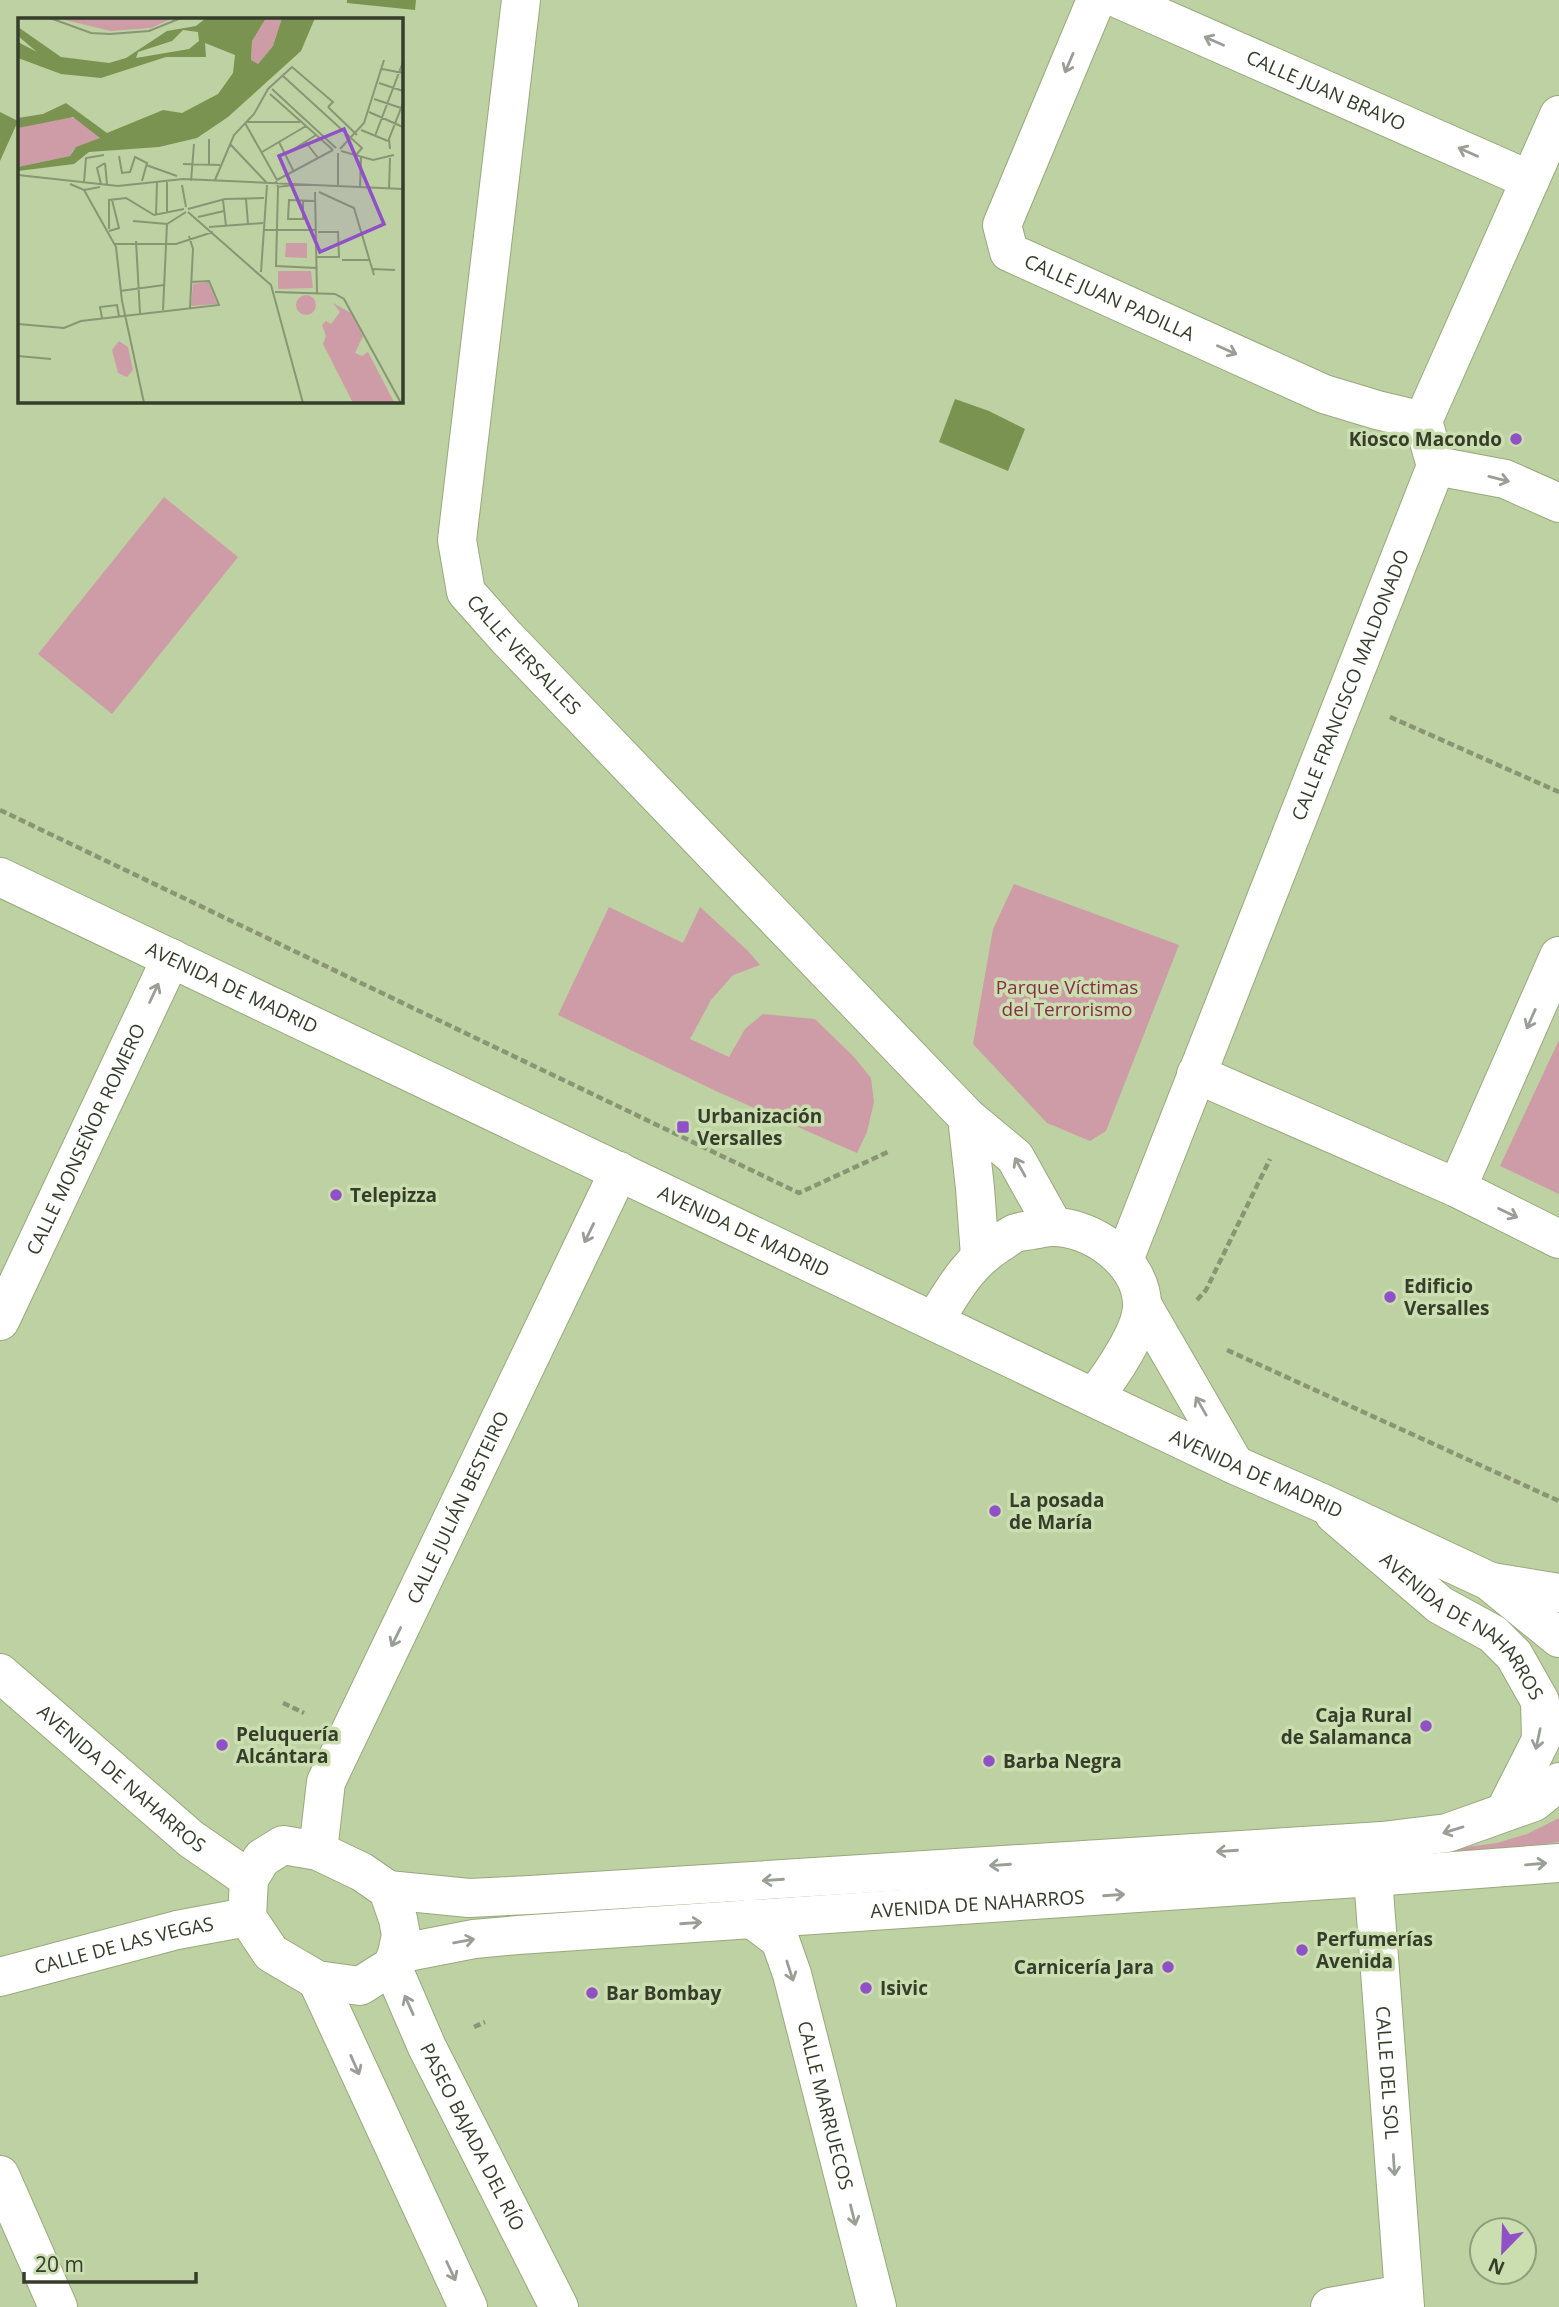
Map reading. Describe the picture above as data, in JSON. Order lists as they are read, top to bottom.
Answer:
{
  "streets": {
    "main road": [
      "CALLE JUAN BRAVO",
      "CALLE JUAN PADILLA",
      "CALLE VERSALLES",
      "CALLE FRANCISCO MALDONADO",
      "AVENIDA DE MADRID",
      "CALLE MONSEÑOR ROMERO",
      "CALLE JULIÁN BESTEIRO",
      "AVENIDA DE NAHARROS",
      "CALLE DE LAS VEGAS",
      "CALLE DEL SOL",
      "CALLE MARRUECOS",
      "PASEO BAJADA DEL RÍO"
    ]
  },
  "crossings": [
    ["AVENIDA DE MADRID", "CALLE MONSEÑOR ROMERO"],
    ["AVENIDA DE MADRID", "CALLE JULIÁN BESTEIRO"],
    ["AVENIDA DE MADRID", "AVENIDA DE NAHARROS"],
    ["CALLE JULIÁN BESTEIRO", "AVENIDA DE NAHARROS"],
    ["CALLE JULIÁN BESTEIRO", "CALLE DE LAS VEGAS"],
    ["CALLE JULIÁN BESTEIRO", "PASEO BAJADA DEL RÍO"],
    ["AVENIDA DE NAHARROS", "CALLE DE LAS VEGAS"],
    ["AVENIDA DE NAHARROS", "CALLE DEL SOL"],
    ["AVENIDA DE NAHARROS", "CALLE MARRUECOS"],
    ["AVENIDA DE NAHARROS", "PASEO BAJADA DEL RÍO"],
    ["CALLE DE LAS VEGAS", "PASEO BAJADA DEL RÍO"]
  ],
  "one_way": [
    "CALLE JUAN BRAVO",
    "CALLE MONSEÑOR ROMERO",
    "CALLE JULIÁN BESTEIRO",
    "CALLE DEL SOL",
    "CALLE MARRUECOS"
  ],
  "parks": ["Parque Víctimas del Terrorismo"],
  "places": {
    "other": [
      "Kiosco Macondo",
      "Telepizza",
      "Edificio Versalles",
      "La posada de María",
      "Caja Rural de Salamanca",
      "Peluquería Alcántara",
      "Barba Negra",
      "Perfumerías Avenida",
      "Carnicería Jara",
      "Isivic",
      "Bar Bombay"
    ],
    "transit": ["Urbanización Versalles"]
  },
  "scale_bar": "20 m",
  "north": "bottom left"
}
